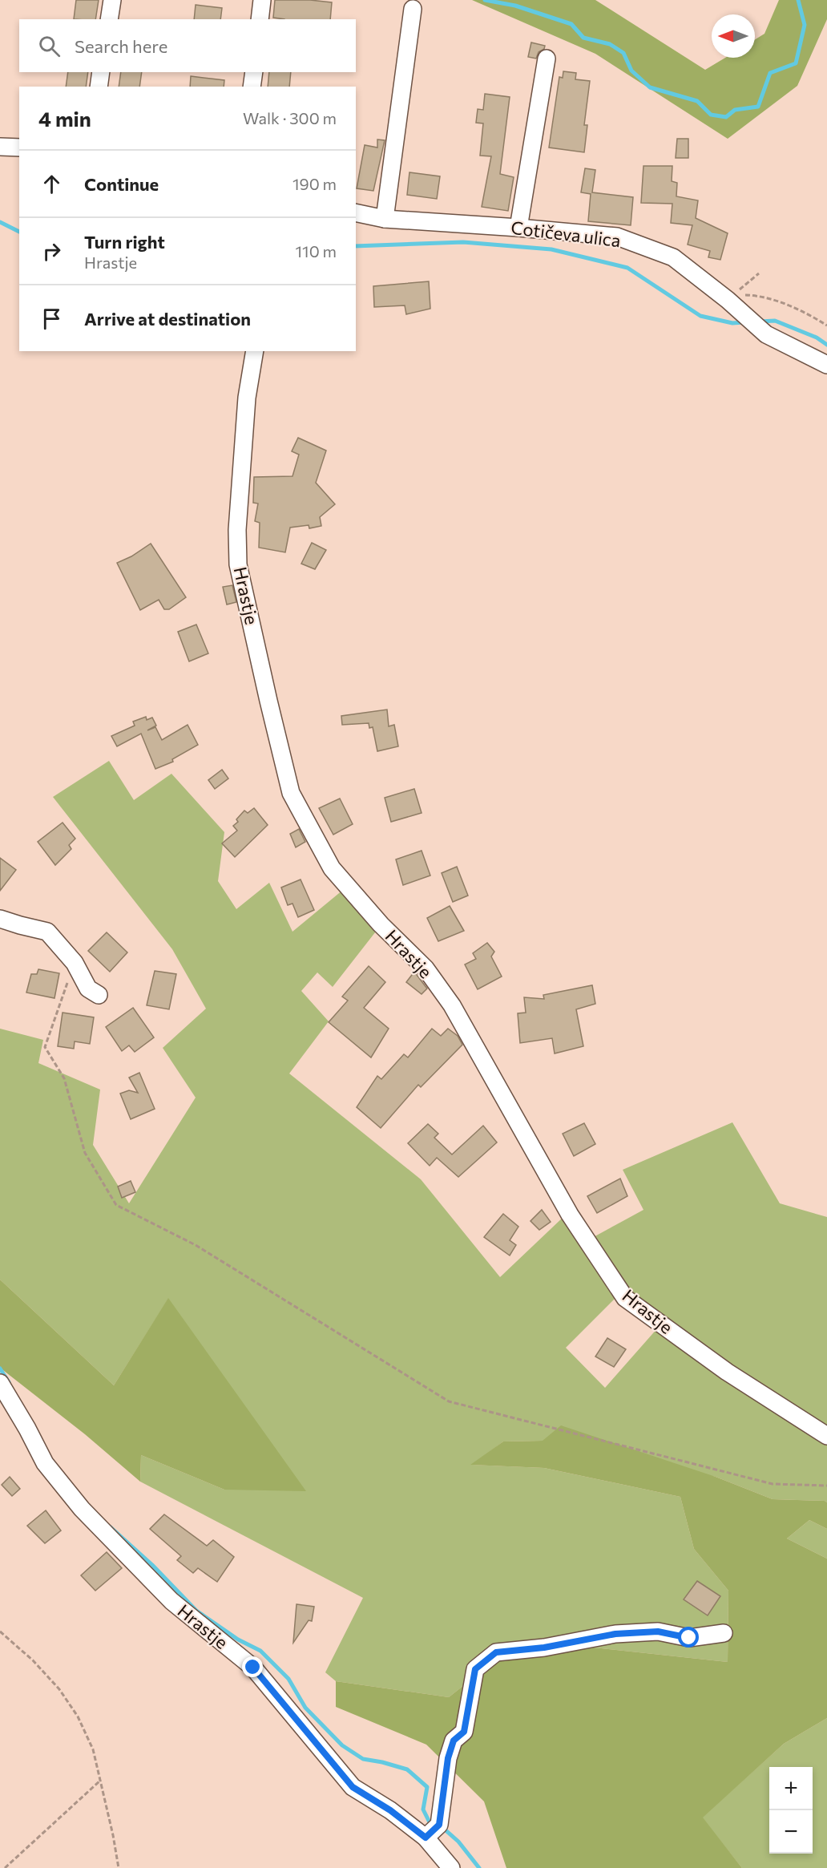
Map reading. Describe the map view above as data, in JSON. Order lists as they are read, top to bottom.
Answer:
{
  "streets": {
    "street": ["Cotičeva ulica", "Hrastje"]
  },
  "north": "left",
  "page": {
    "search": "Search here",
    "heading": ["4 min", "Walk · 300 m"],
    "list": [
      ["Continue", "190 m"],
      ["Turn right", "Hrastje", "110 m"],
      "Arrive at destination"
    ],
    "map_buttons": ["+", "−"]
  }
}
